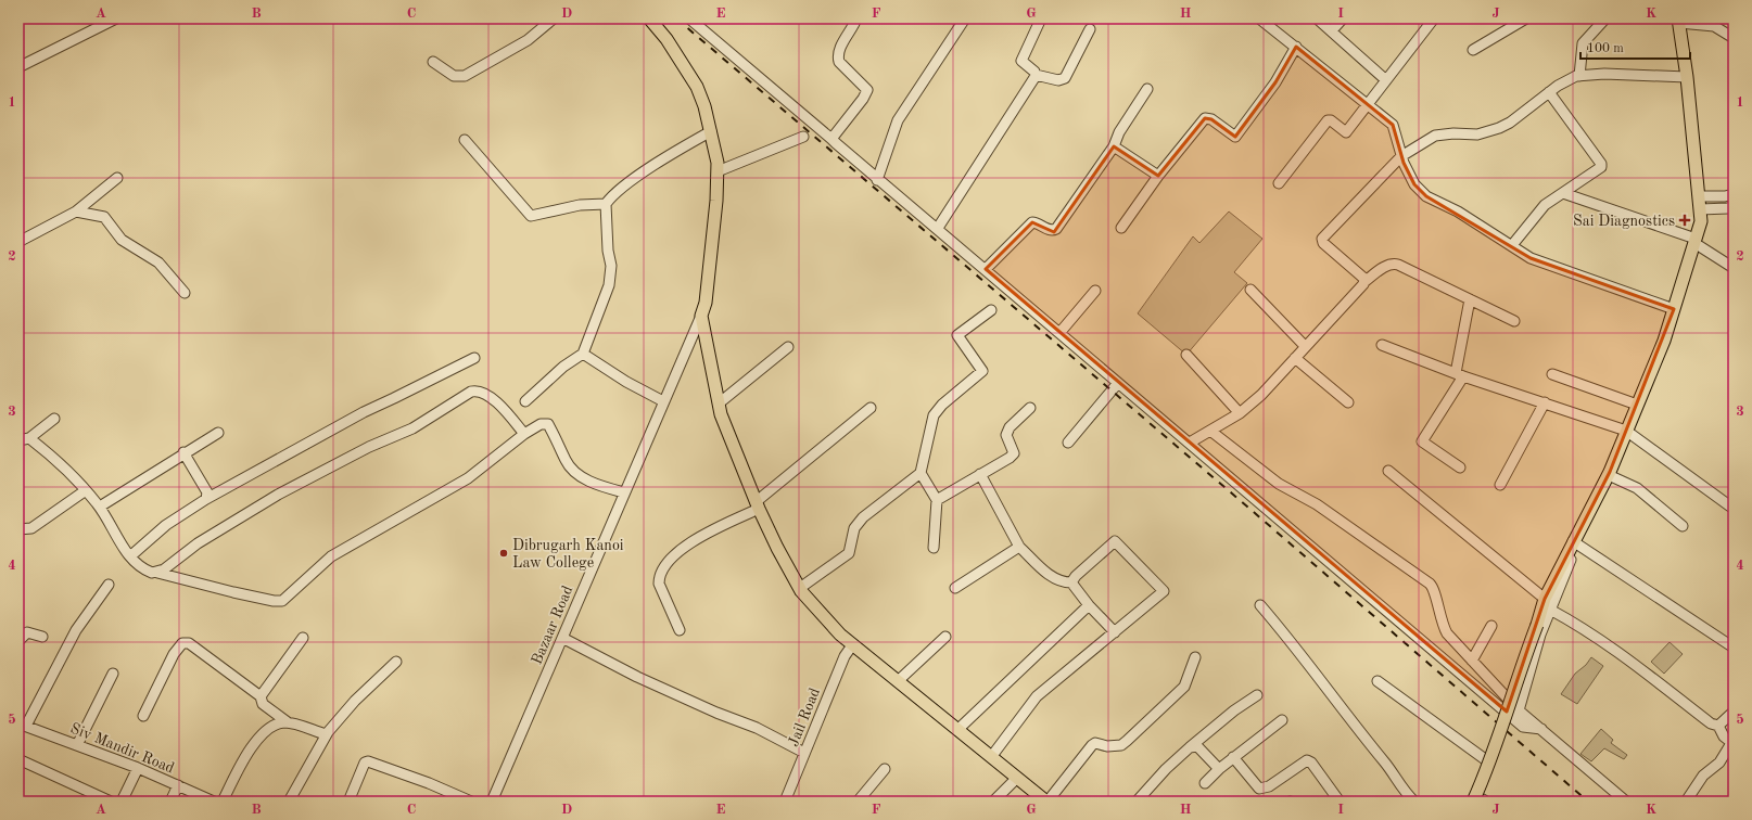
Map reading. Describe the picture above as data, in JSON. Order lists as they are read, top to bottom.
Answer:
{
  "streets": {
    "street": ["Bazaar Road", "Jail Road", "Siv Mandir Road"]
  },
  "places": {
    "health": ["Sai Diagnostics"],
    "other": ["Dibrugarh Kanoi Law College"]
  },
  "scale_bar": "100 m",
  "grid": {
    "columns": [
      "A",
      "B",
      "C",
      "D",
      "E",
      "F",
      "G",
      "H",
      "I",
      "J",
      "K"
    ],
    "rows": [
      "1",
      "2",
      "3",
      "4",
      "5"
    ]
  }
}
